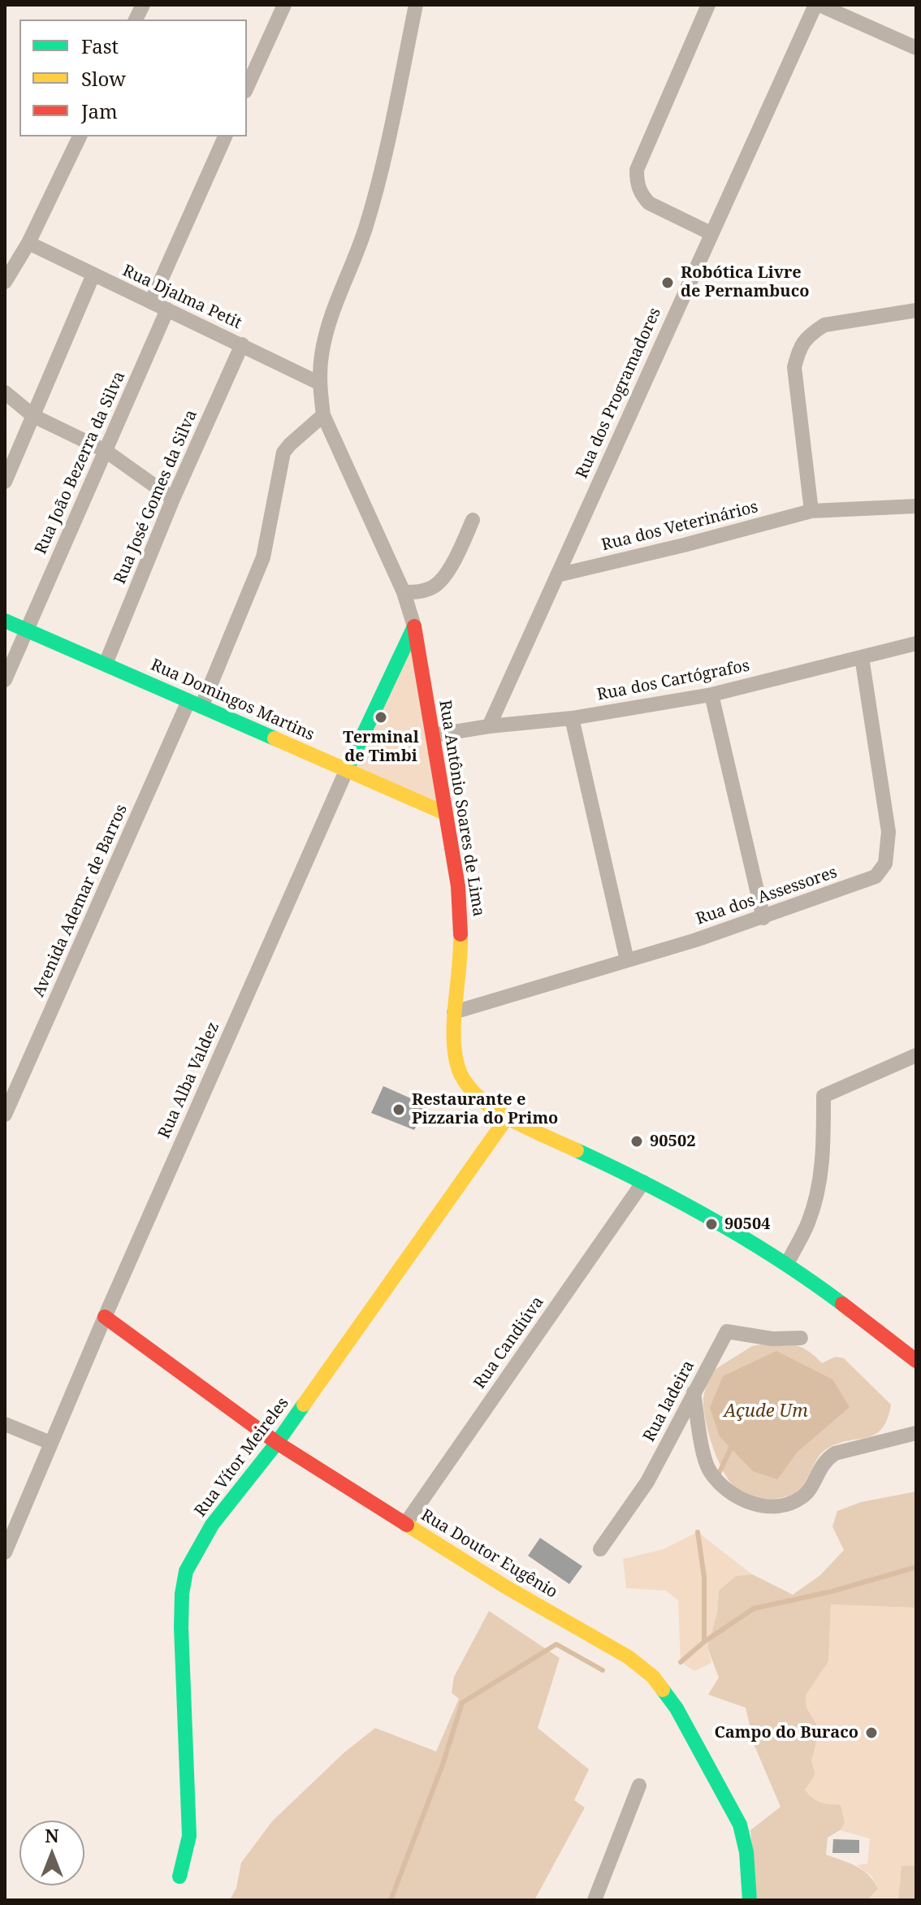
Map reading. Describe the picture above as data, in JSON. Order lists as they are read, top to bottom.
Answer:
{
  "streets": {
    "street": [
      "Rua Djalma Petit",
      "Rua dos Programadores",
      "Rua João Bezerra da Silva",
      "Rua José Gomes da Silva",
      "Rua dos Veterinários",
      "Rua dos Cartógrafos",
      "Rua Domingos Martins",
      "Rua Antônio Soares de Lima",
      "Rua dos Assessores",
      "Avenida Ademar de Barros",
      "Rua Alba Valdez",
      "Rua Candiúva",
      "Rua ladeira",
      "Rua Vítor Meireles",
      "Rua Doutor Eugênio"
    ]
  },
  "crossings": [
    ["Rua Djalma Petit", "Rua João Bezerra da Silva"],
    ["Rua Djalma Petit", "Rua José Gomes da Silva"],
    ["Rua dos Programadores", "Rua dos Veterinários"],
    ["Rua dos Programadores", "Rua dos Cartógrafos"],
    ["Rua João Bezerra da Silva", "Rua Domingos Martins"],
    ["Rua José Gomes da Silva", "Rua Domingos Martins"],
    ["Rua dos Cartógrafos", "Rua Antônio Soares de Lima"],
    ["Rua dos Cartógrafos", "Rua dos Assessores"],
    ["Rua Domingos Martins", "Rua Antônio Soares de Lima"],
    ["Rua Domingos Martins", "Avenida Ademar de Barros"],
    ["Rua Domingos Martins", "Rua Alba Valdez"],
    ["Rua Antônio Soares de Lima", "Rua dos Assessores"],
    ["Rua Antônio Soares de Lima", "Avenida Ademar de Barros"],
    ["Rua Antônio Soares de Lima", "Rua Alba Valdez"],
    ["Rua Antônio Soares de Lima", "Rua Candiúva"],
    ["Rua Antônio Soares de Lima", "Rua Vítor Meireles"],
    ["Rua Alba Valdez", "Rua Doutor Eugênio"],
    ["Rua Candiúva", "Rua Doutor Eugênio"],
    ["Rua Vítor Meireles", "Rua Doutor Eugênio"]
  ],
  "water": ["Açude Um"],
  "places": [
    "Robótica Livre de Pernambuco",
    "Terminal de Timbi",
    "Restaurante e Pizzaria do Primo",
    "90502",
    "90504",
    "Campo do Buraco"
  ],
  "legend": ["Fast", "Slow", "Jam"],
  "north": "top"
}
